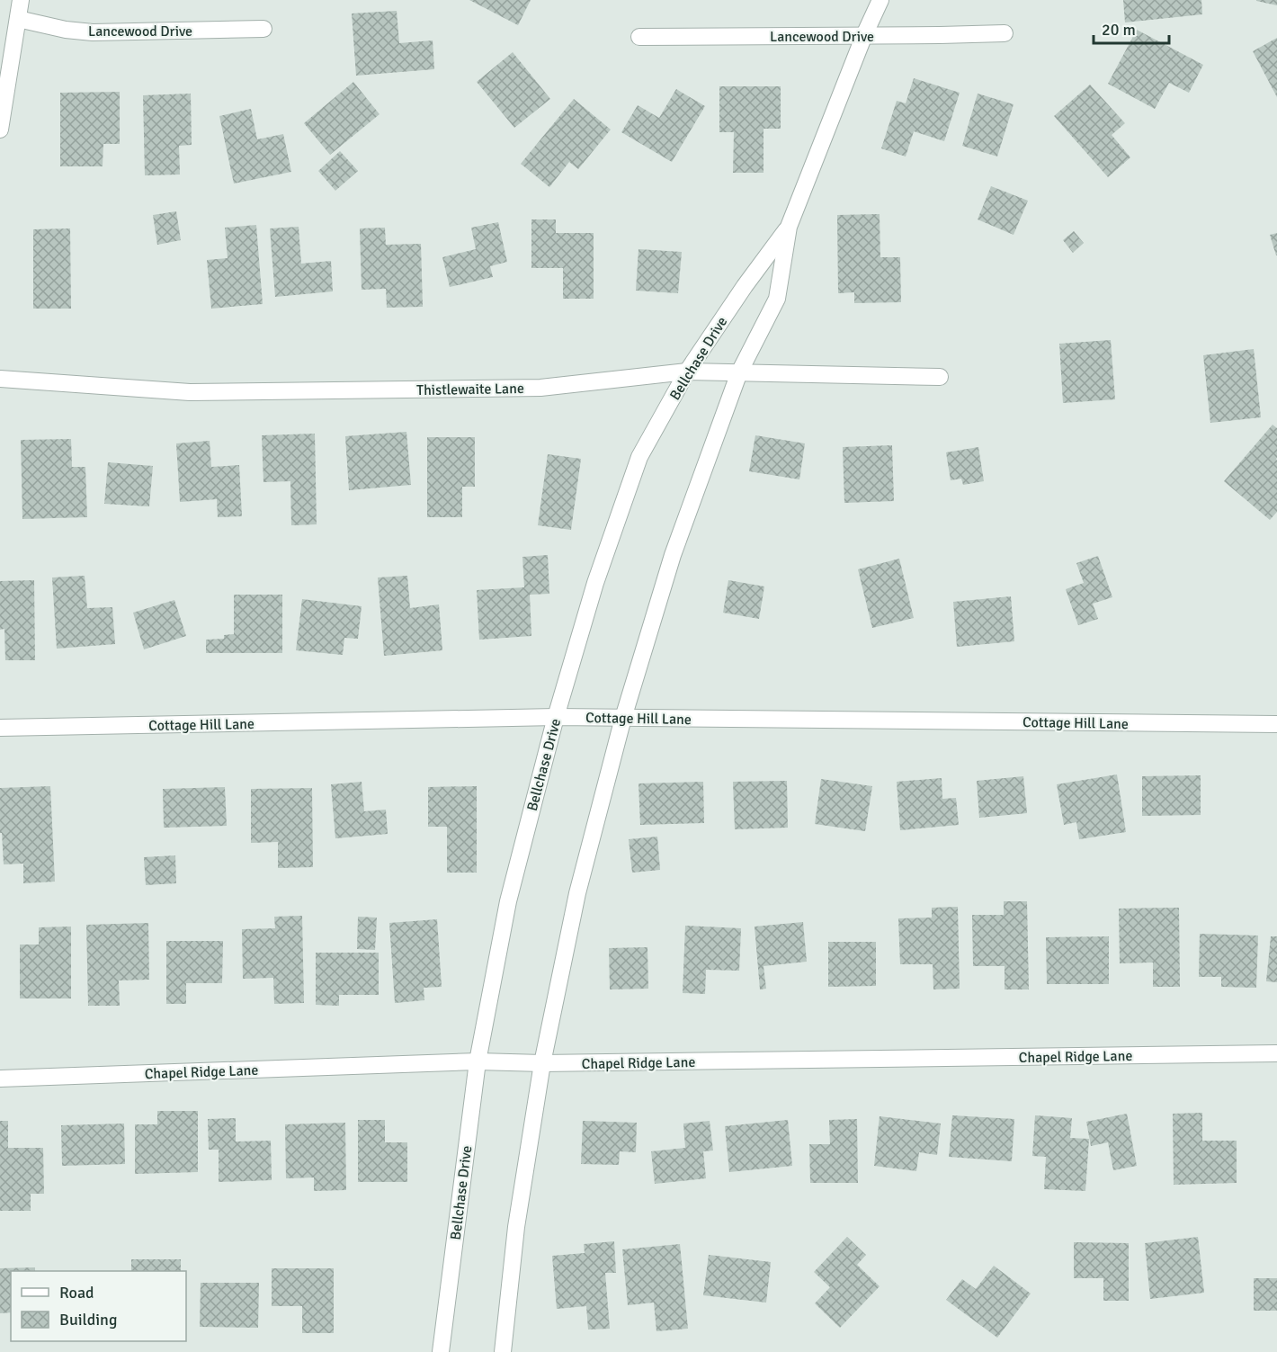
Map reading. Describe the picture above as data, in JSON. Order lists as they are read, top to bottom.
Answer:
{
  "streets": {
    "street": [
      "Lancewood Drive",
      "Bellchase Drive",
      "Thistlewaite Lane",
      "Cottage Hill Lane",
      "Chapel Ridge Lane"
    ]
  },
  "crossings": [
    ["Lancewood Drive", "Bellchase Drive"],
    ["Bellchase Drive", "Thistlewaite Lane"],
    ["Bellchase Drive", "Cottage Hill Lane"],
    ["Bellchase Drive", "Chapel Ridge Lane"]
  ],
  "legend": ["Road", "Building"],
  "scale_bar": "20 m"
}
